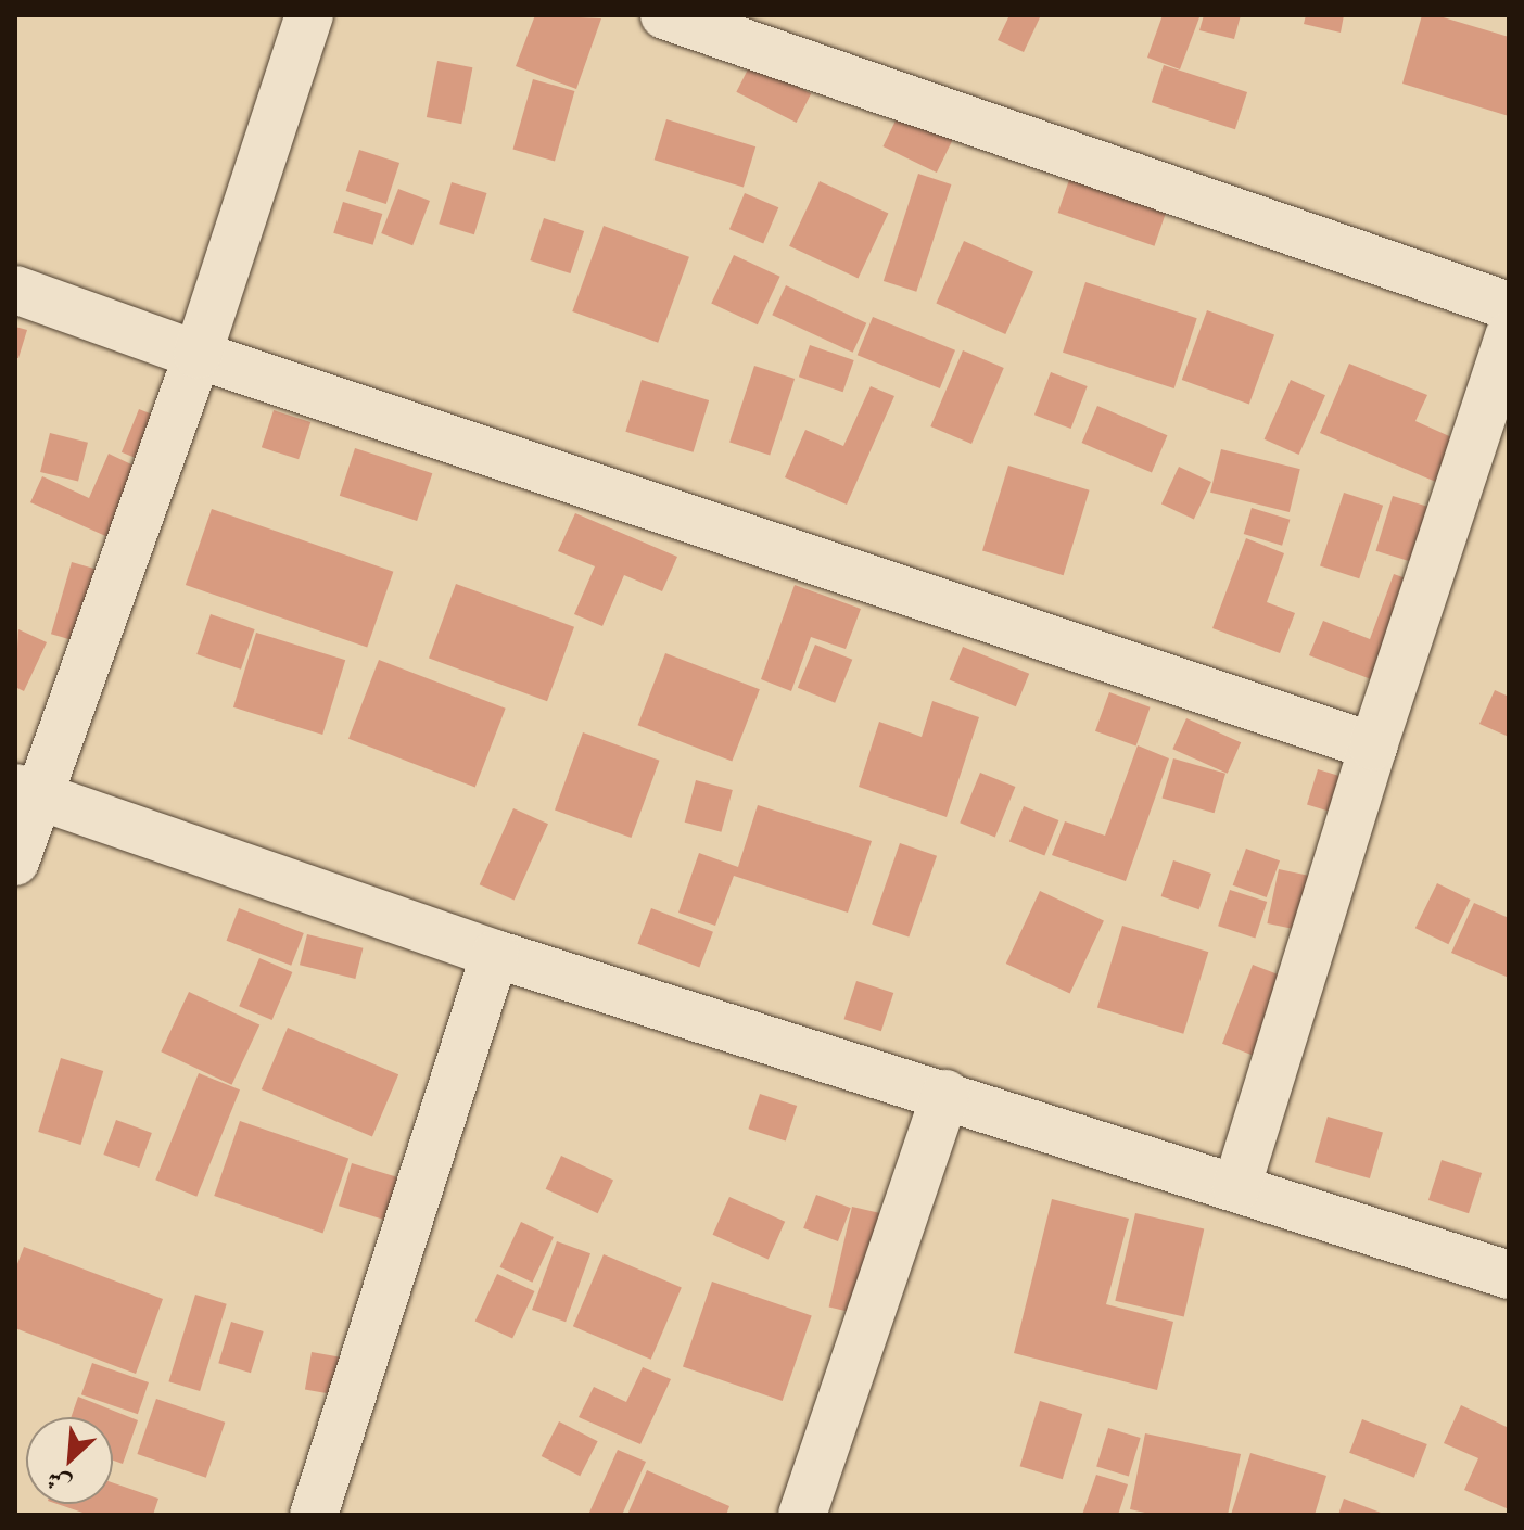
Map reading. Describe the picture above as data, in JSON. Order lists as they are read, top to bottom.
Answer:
{
  "north": "bottom left"
}
